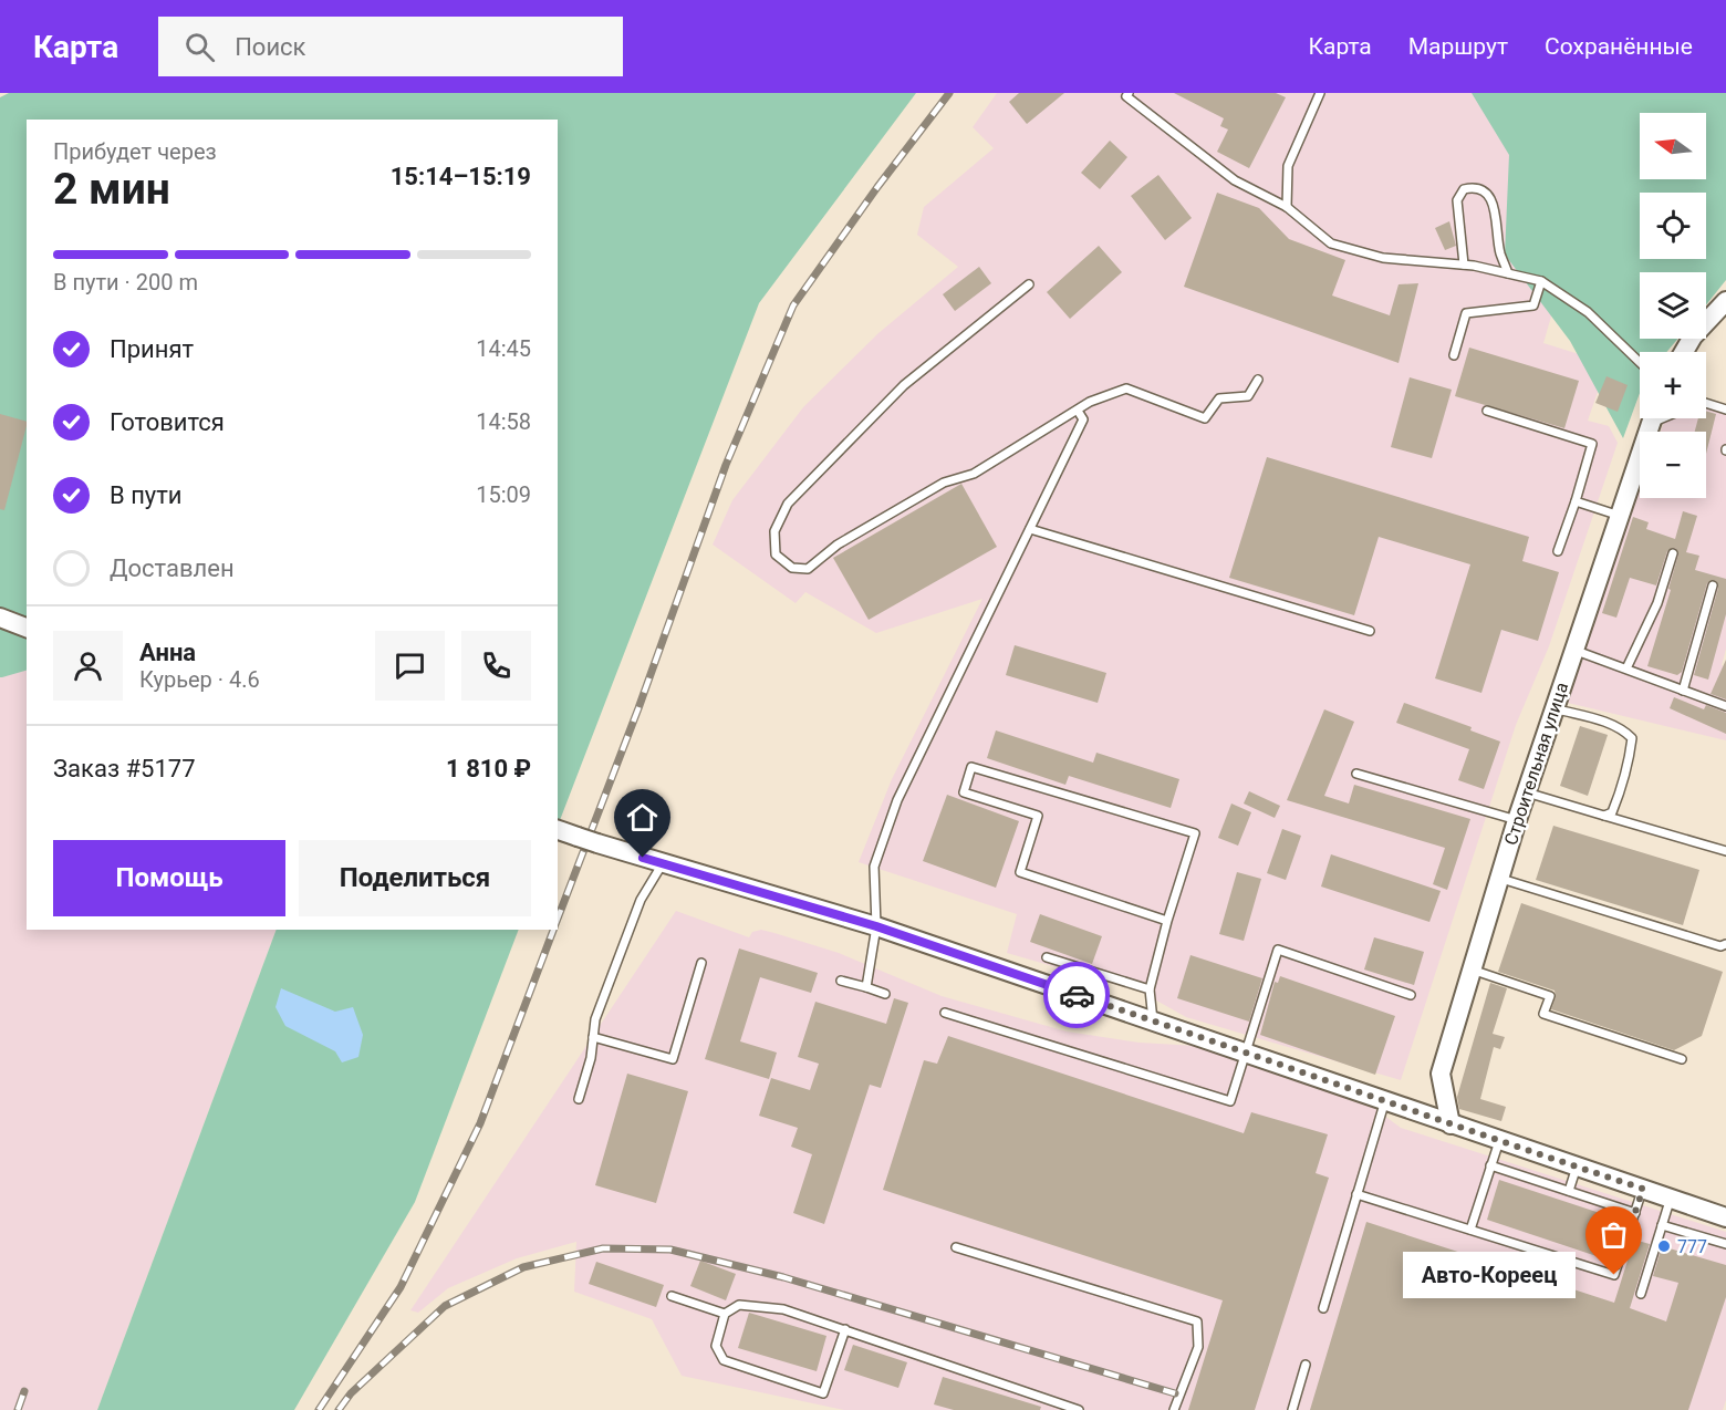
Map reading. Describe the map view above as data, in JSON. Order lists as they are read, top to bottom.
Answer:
{
  "streets": {
    "street": ["Строительная улица"]
  },
  "places": ["777", "Авто-Кореец"],
  "north": "left",
  "page": {
    "header": "Карта",
    "search": "Поиск",
    "nav": ["Карта", "Маршрут", "Сохранённые"],
    "map_buttons": ["+", "−"],
    "heading": ["2 мин", "Прибудет через", "15:14–15:19"],
    "panel": [
      "Анна",
      "Курьер · 4.6",
      "Заказ #5177",
      "1 810 ₽"
    ],
    "bar": "В пути · 200 m",
    "list": [
      ["Принят", "14:45"],
      ["Готовится", "14:58"],
      ["В пути", "15:09"],
      "Доставлен"
    ],
    "buttons": ["Помощь", "Поделиться"],
    "bubble": "Авто-Кореец"
  }
}
